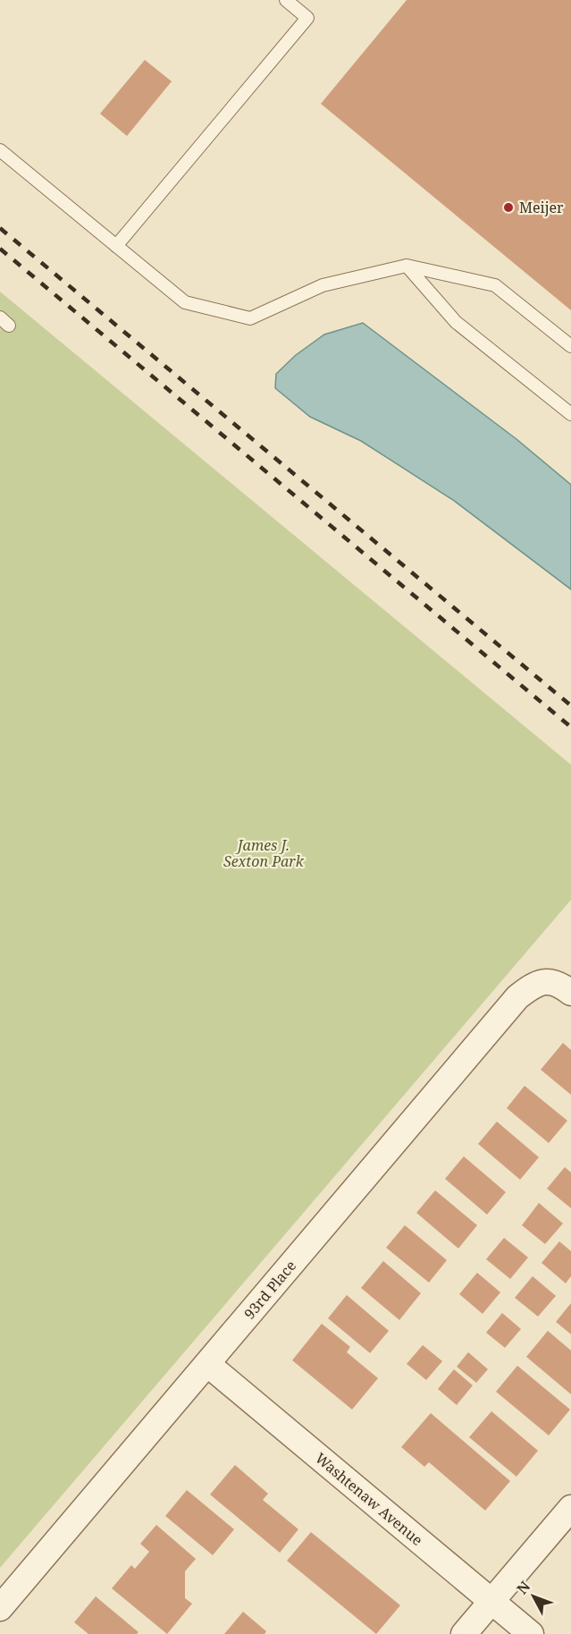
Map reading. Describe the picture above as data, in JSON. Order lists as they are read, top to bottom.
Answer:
{
  "streets": {
    "street": ["93rd Place", "Washtenaw Avenue"]
  },
  "crossings": [
    ["93rd Place", "Washtenaw Avenue"]
  ],
  "parks": ["James J. Sexton Park"],
  "places": ["Meijer"],
  "north": "top left"
}
